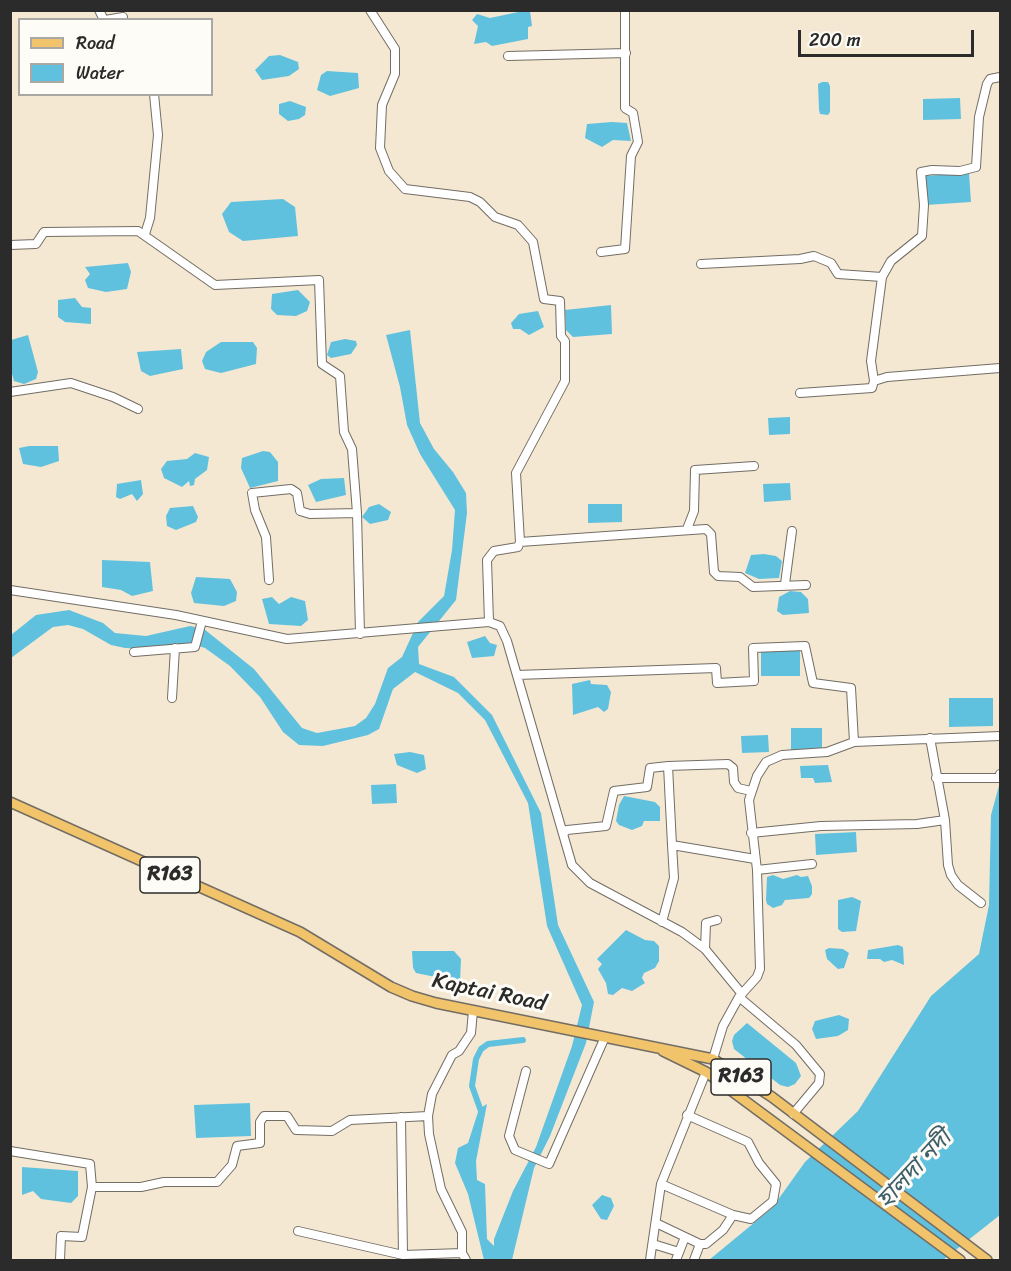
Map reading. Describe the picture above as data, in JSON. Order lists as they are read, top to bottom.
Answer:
{
  "streets": {
    "main road": ["R163", "Kaptai Road"]
  },
  "crossings": [
    ["R163", "Kaptai Road"]
  ],
  "water": ["হালদা নদী"],
  "legend": ["Road", "Water"],
  "scale_bar": "200 m"
}
